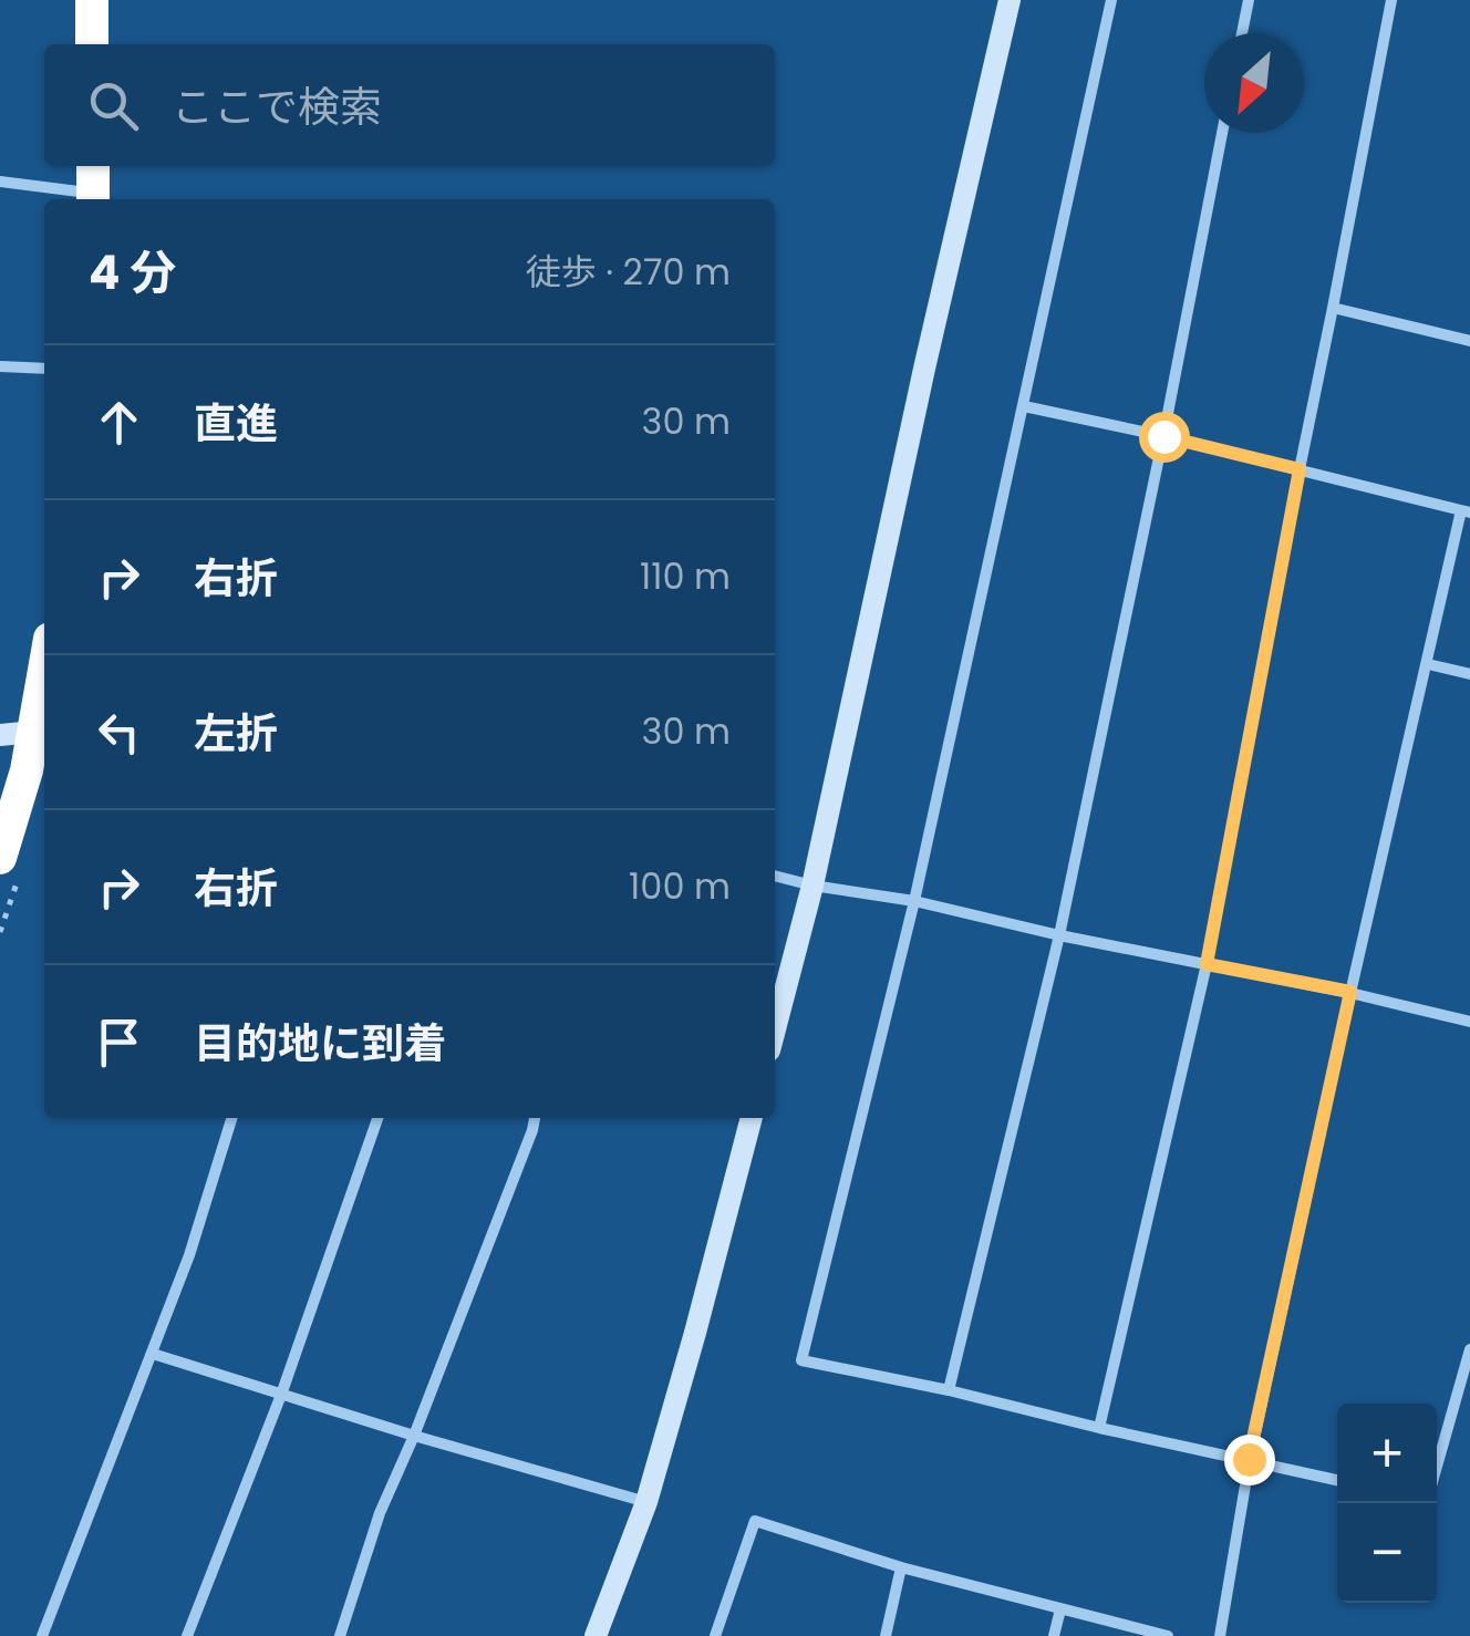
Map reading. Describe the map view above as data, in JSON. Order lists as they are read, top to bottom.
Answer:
{
  "north": "bottom left",
  "page": {
    "search": "ここで検索",
    "heading": ["4 分", "徒歩 · 270 m"],
    "list": [
      ["直進", "30 m"],
      ["右折", "110 m"],
      ["左折", "30 m"],
      ["右折", "100 m"],
      "目的地に到着"
    ],
    "map_buttons": ["+", "−"]
  }
}
